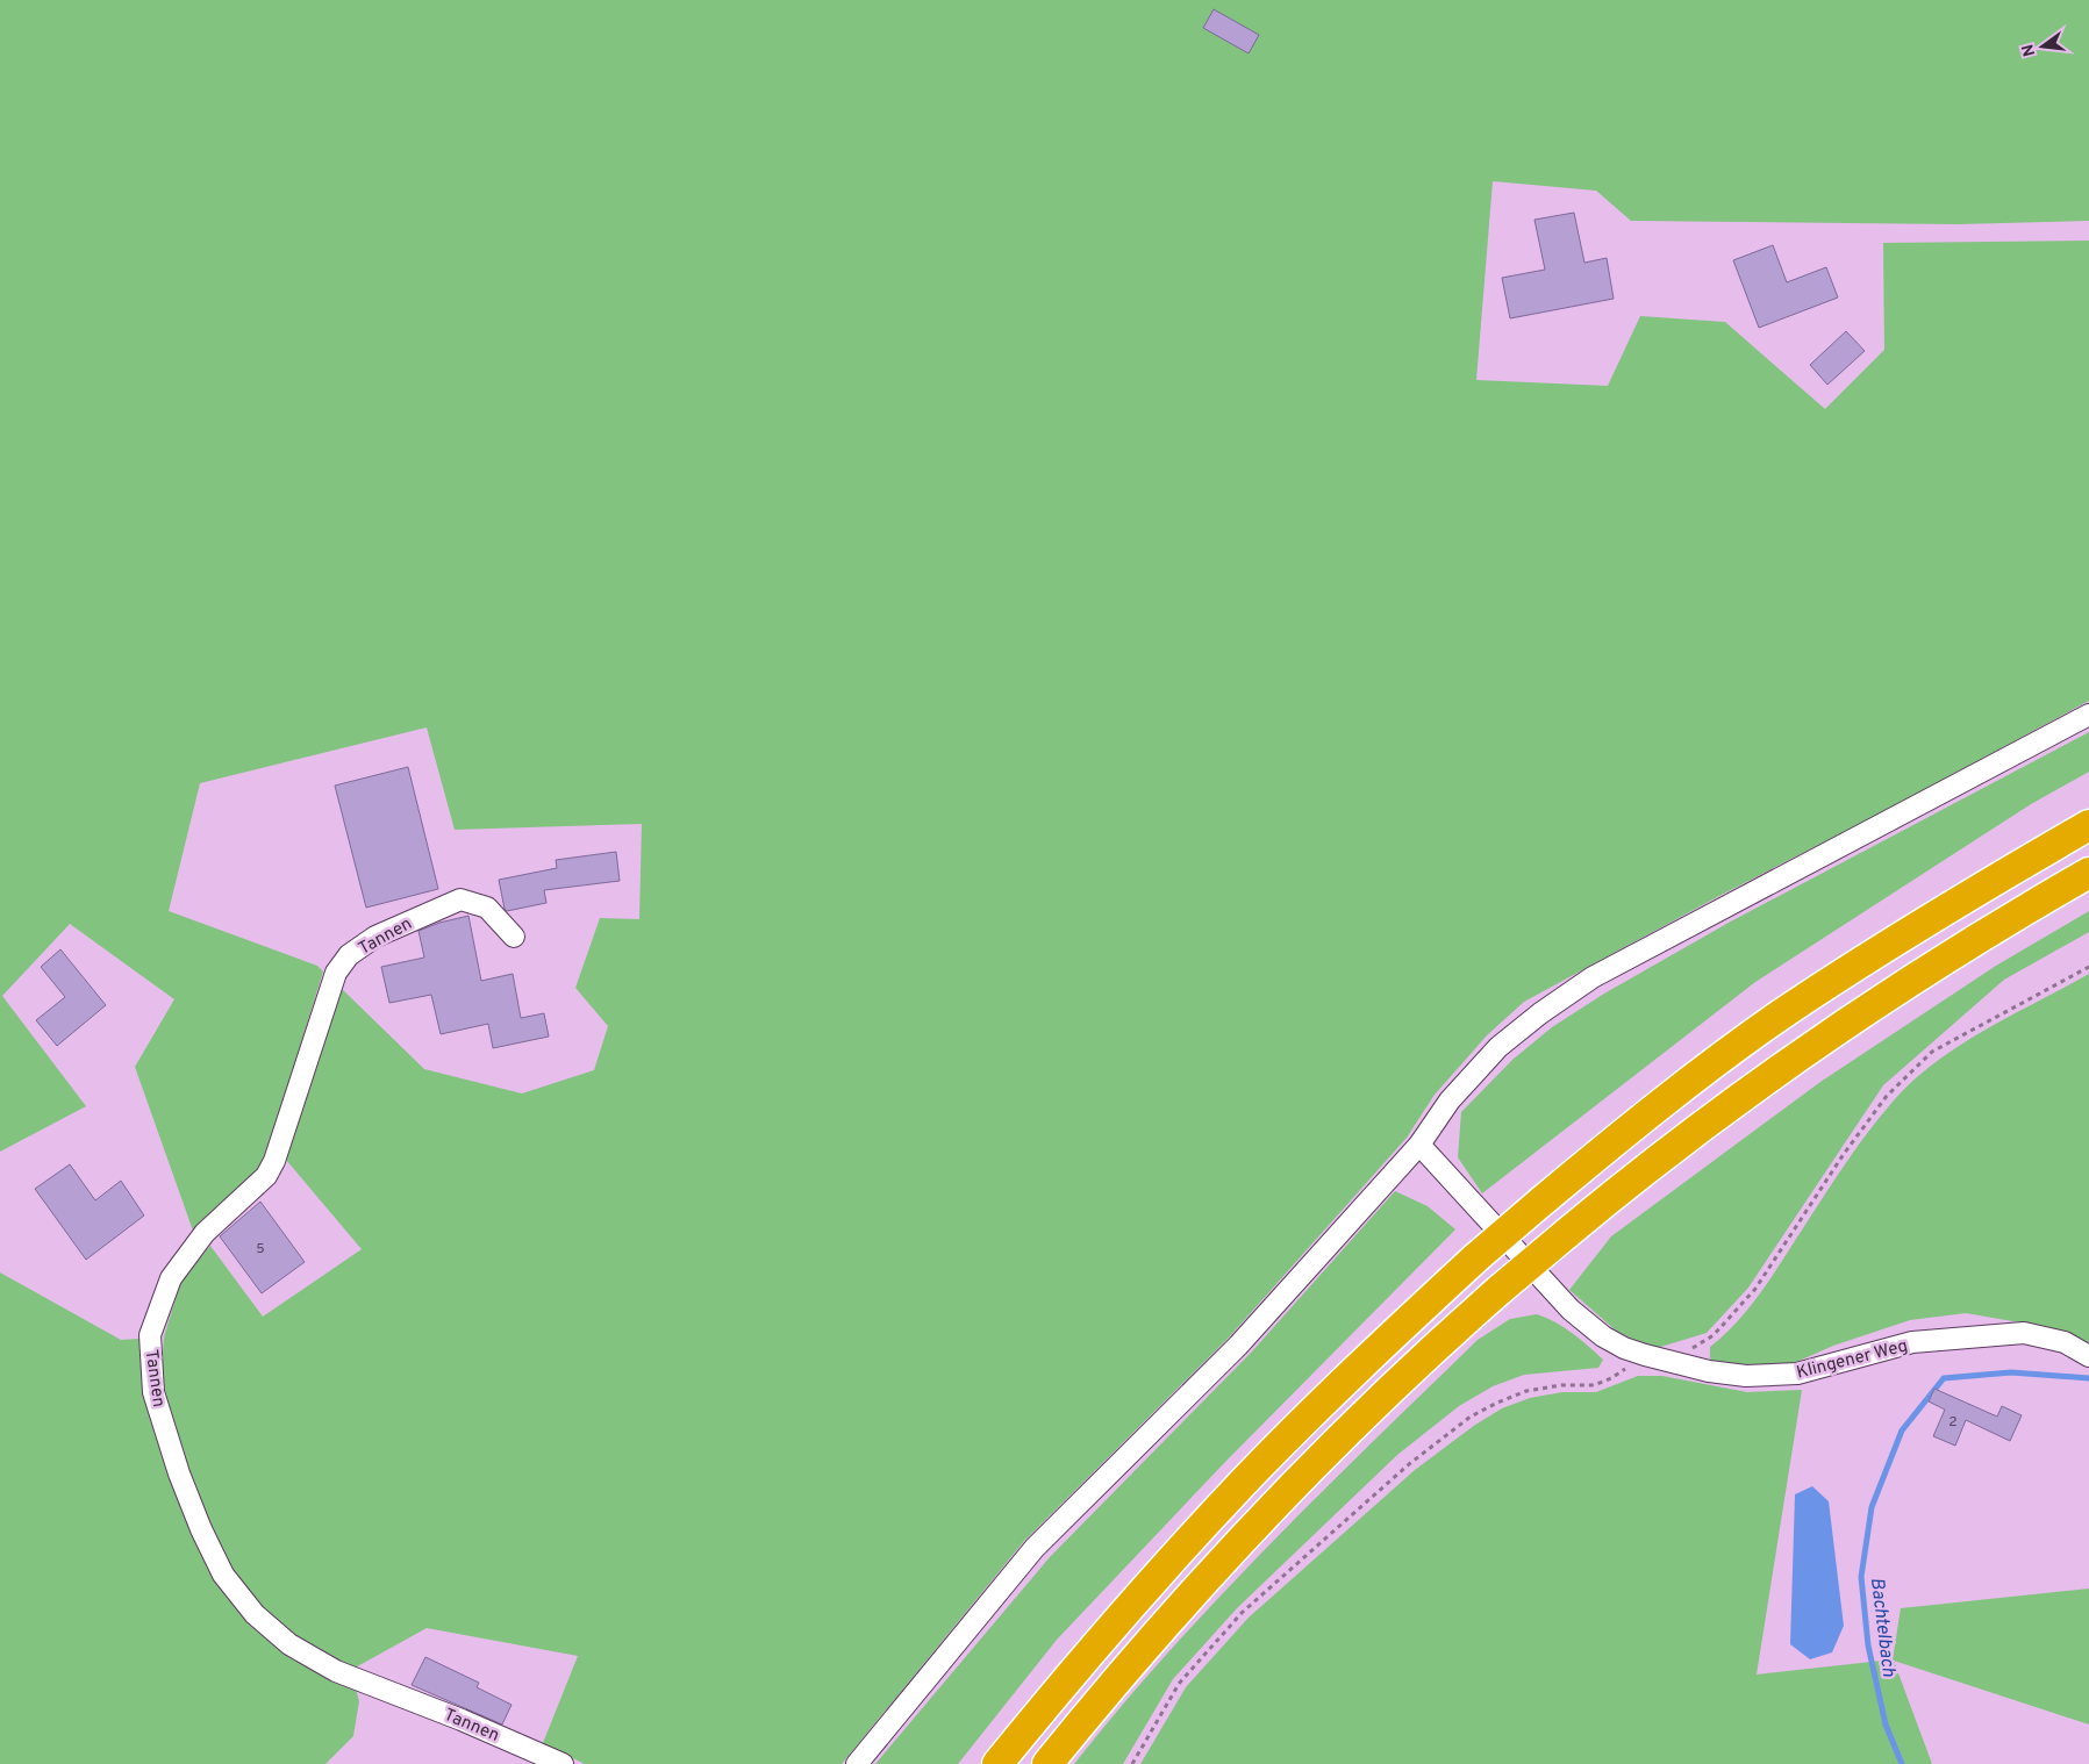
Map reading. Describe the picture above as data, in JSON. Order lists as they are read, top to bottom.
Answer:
{
  "streets": {
    "street": ["Tannen", "Klingener Weg"]
  },
  "water": ["Bachtelbach"],
  "house_numbers": ["5", "2"],
  "north": "left"
}
